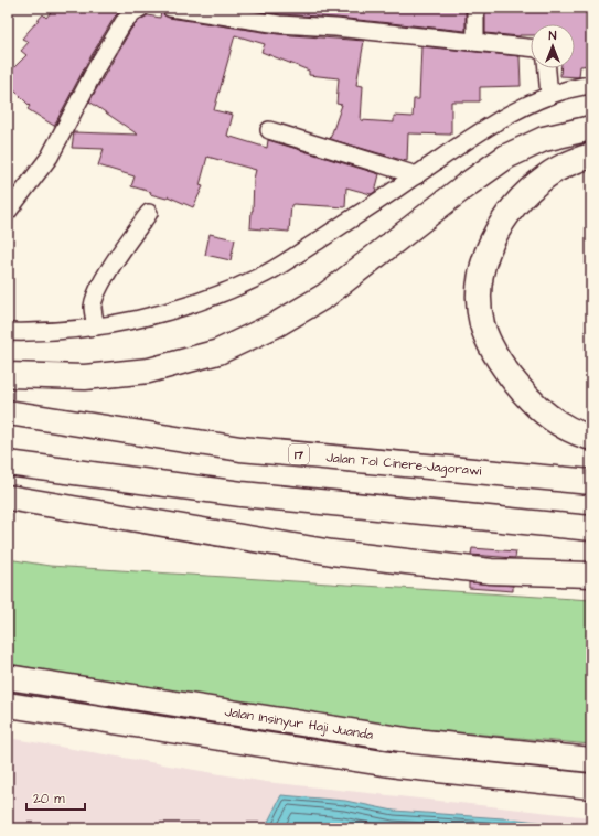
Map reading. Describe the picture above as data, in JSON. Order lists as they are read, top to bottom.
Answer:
{
  "streets": {
    "highway": ["17", "Jalan Tol Cinere–Jagorawi", "Jalan Insinyur Haji Juanda"]
  },
  "scale_bar": "20 m",
  "north": "top"
}
